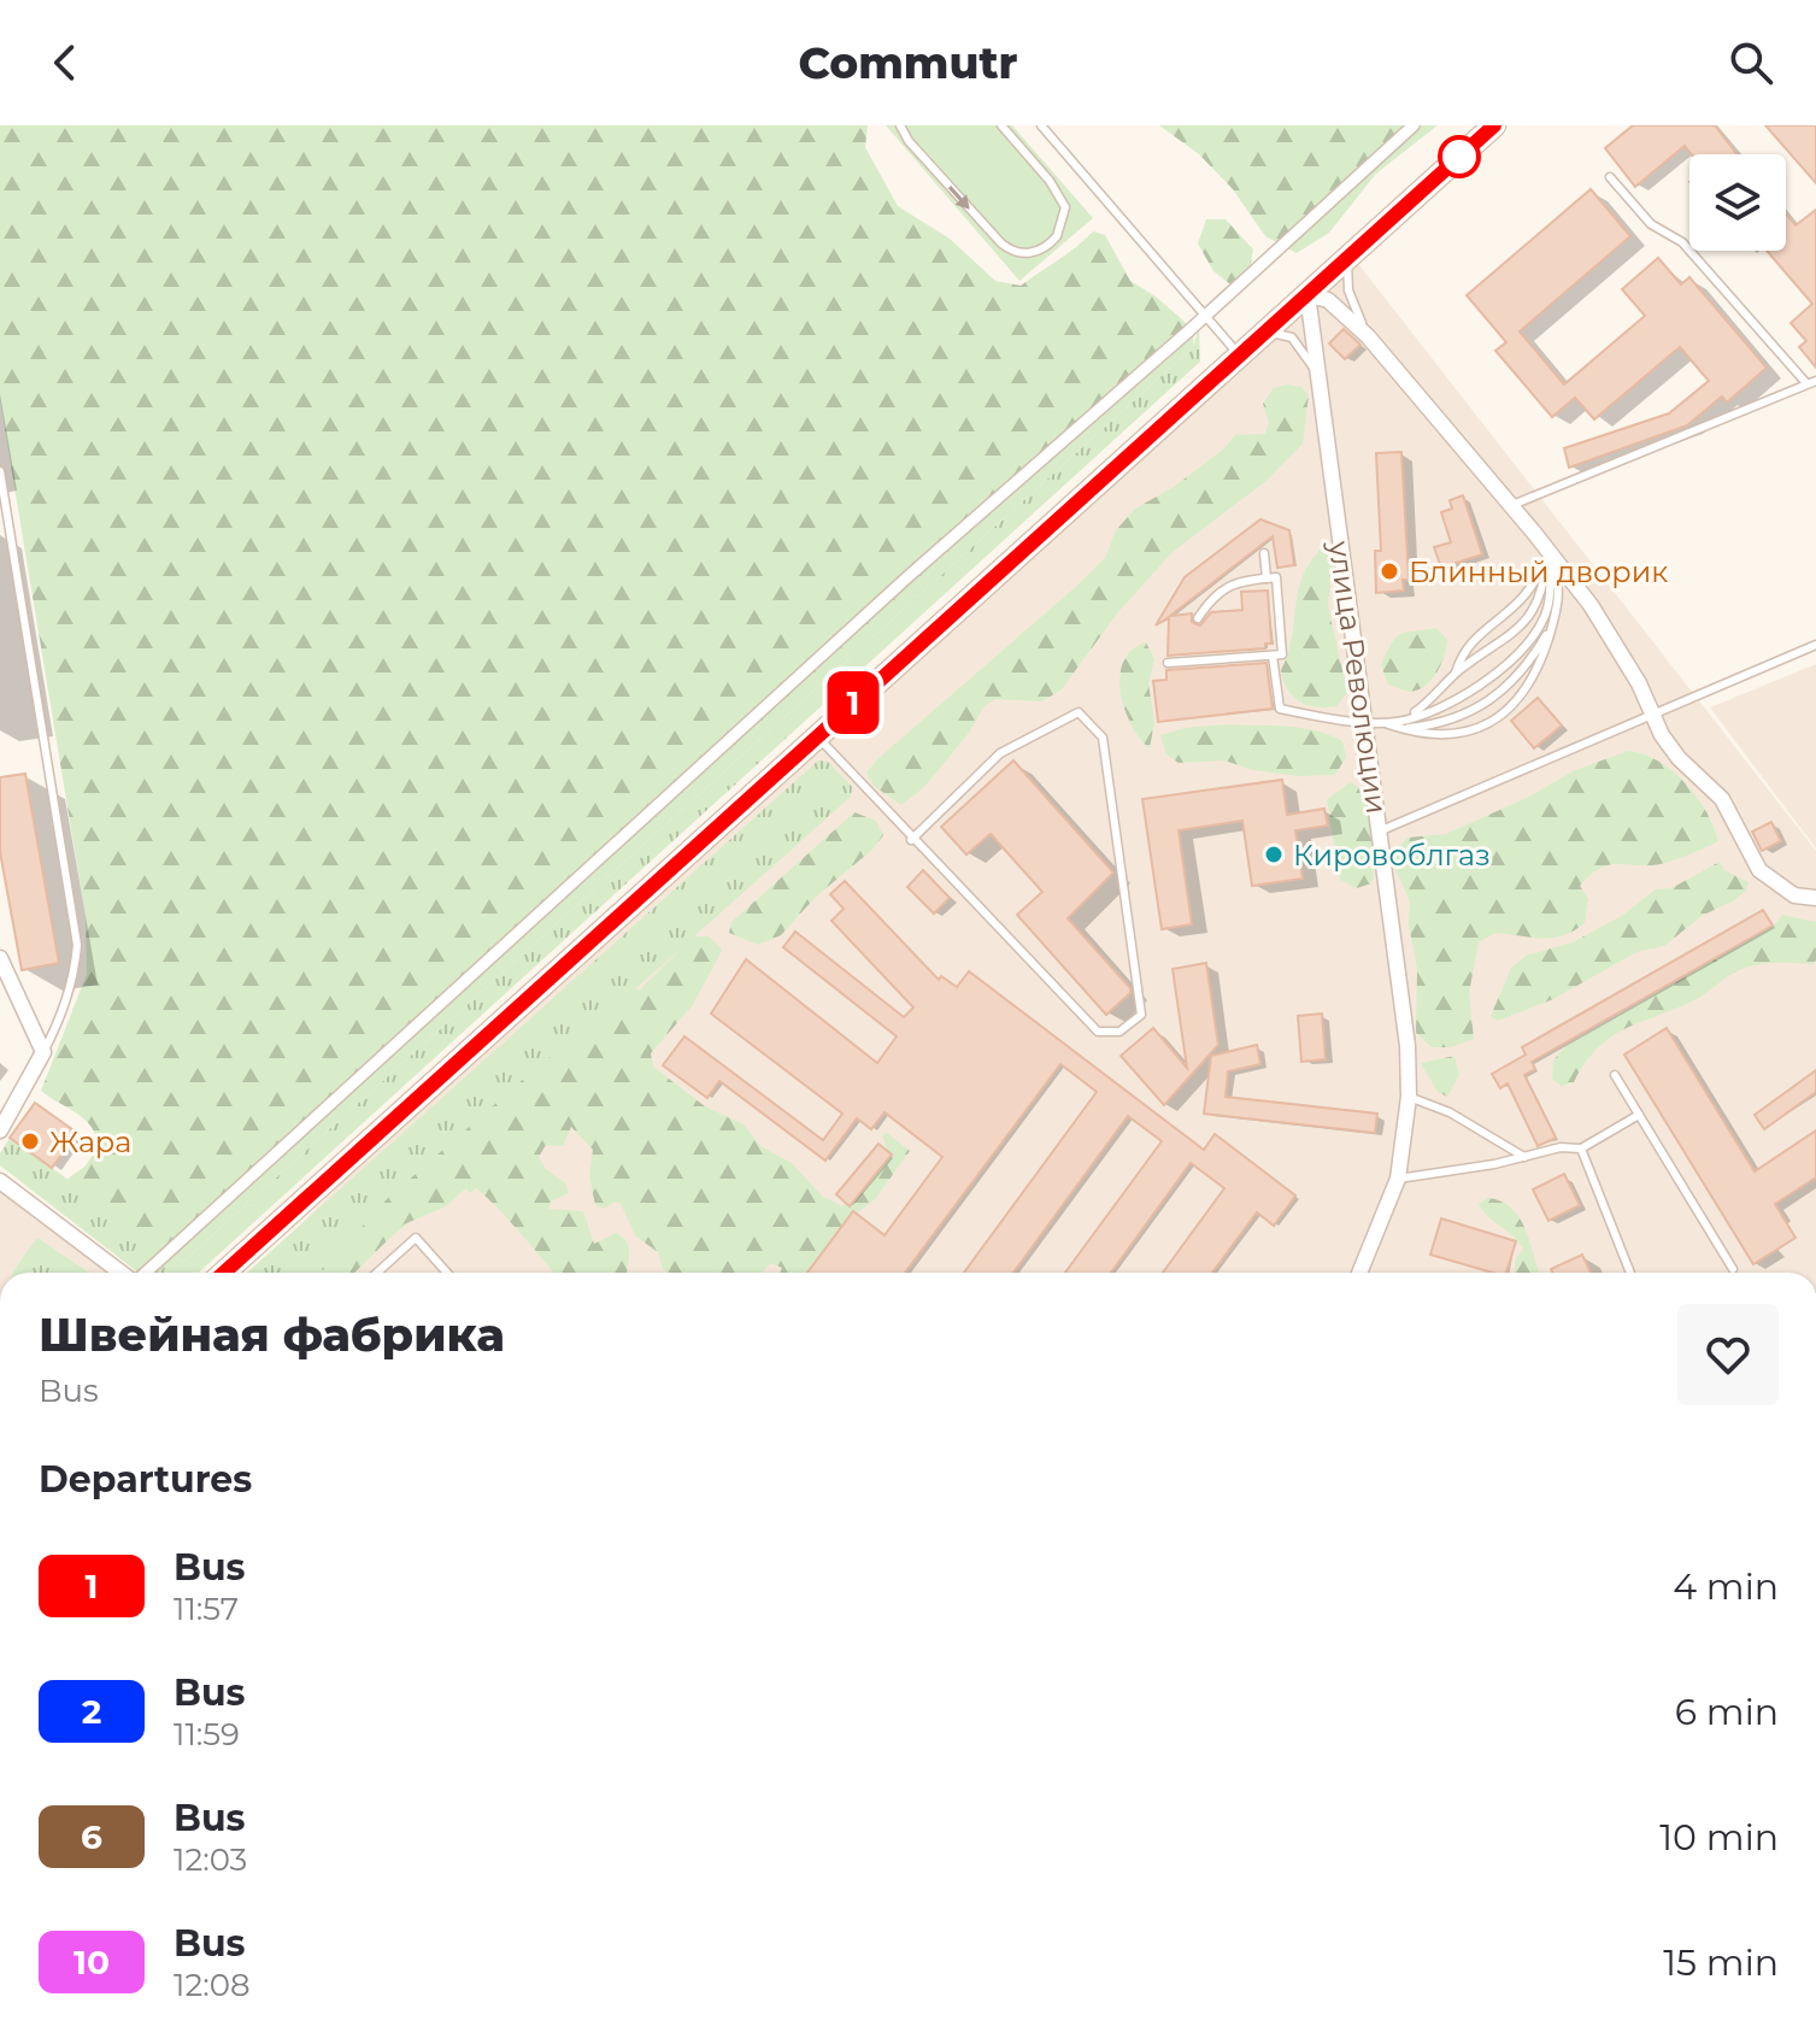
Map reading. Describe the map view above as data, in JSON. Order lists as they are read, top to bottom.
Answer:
{
  "streets": {
    "street": ["улица Революции"]
  },
  "places": ["Блинный дворик", "Кировоблгаз", "Жара"],
  "lines": ["bus line 1"],
  "page": {
    "header": "Commutr",
    "on_map": "1",
    "heading": [
      ["Швейная фабрика", "Bus"],
      "Departures"
    ],
    "list": [
      {
        "mark": "1",
        "name": "Bus",
        "note": "11:57",
        "value": "4 min"
      },
      {
        "mark": "2",
        "name": "Bus",
        "note": "11:59",
        "value": "6 min"
      },
      {
        "mark": "6",
        "name": "Bus",
        "note": "12:03",
        "value": "10 min"
      },
      {
        "mark": "10",
        "name": "Bus",
        "note": "12:08",
        "value": "15 min"
      }
    ]
  }
}
